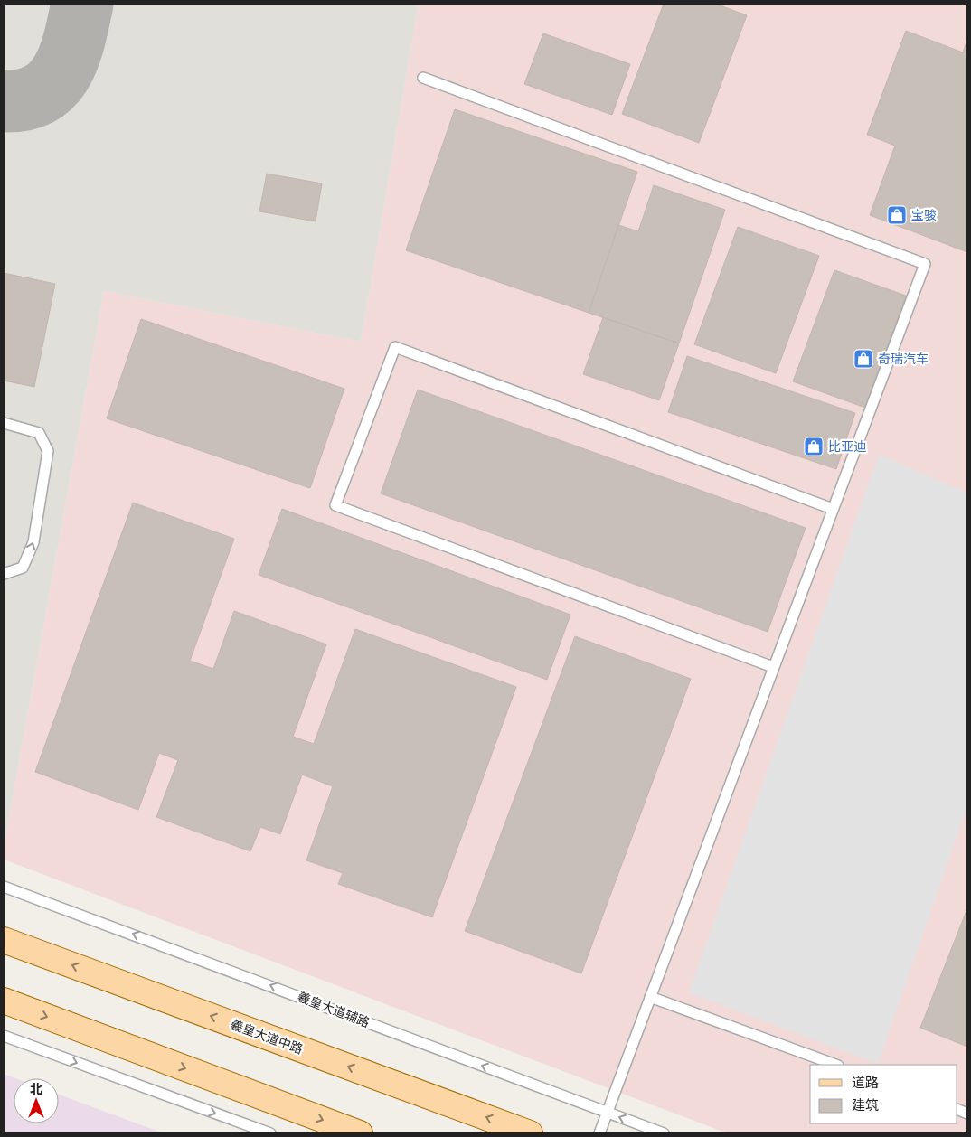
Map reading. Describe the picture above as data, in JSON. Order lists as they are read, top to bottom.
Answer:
{
  "streets": {
    "main road": ["羲皇大道中路"],
    "lane": ["羲皇大道辅路"]
  },
  "one_way": ["羲皇大道辅路"],
  "places": {
    "shop": ["宝骏", "奇瑞汽车", "比亚迪"]
  },
  "legend": ["道路", "建筑"],
  "north": "top"
}
